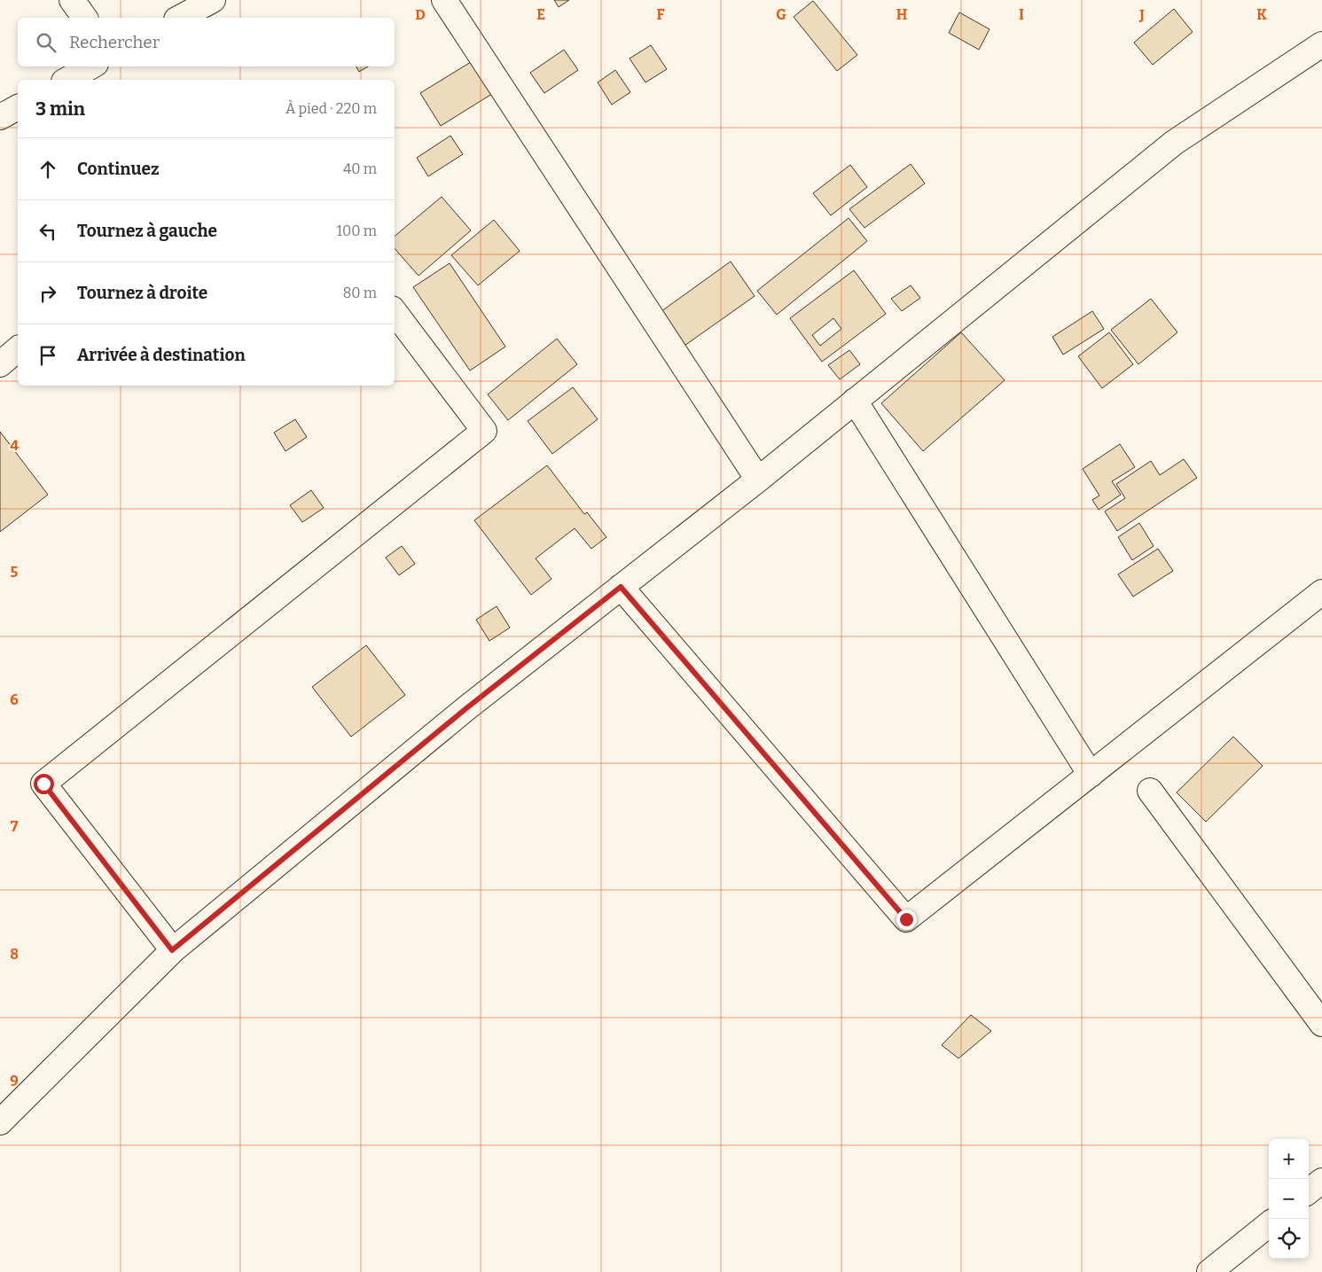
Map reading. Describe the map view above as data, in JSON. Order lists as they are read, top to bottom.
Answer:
{
  "page": {
    "search": "Rechercher",
    "heading": ["3 min", "À pied · 220 m"],
    "list": [
      ["Continuez", "40 m"],
      ["Tournez à gauche", "100 m"],
      ["Tournez à droite", "80 m"],
      "Arrivée à destination"
    ],
    "map_buttons": ["+", "−"]
  },
  "grid": {
    "columns": [
      "D",
      "E",
      "F",
      "G",
      "H",
      "I",
      "J",
      "K"
    ],
    "rows": [
      "4",
      "5",
      "6",
      "7",
      "8",
      "9"
    ]
  }
}
